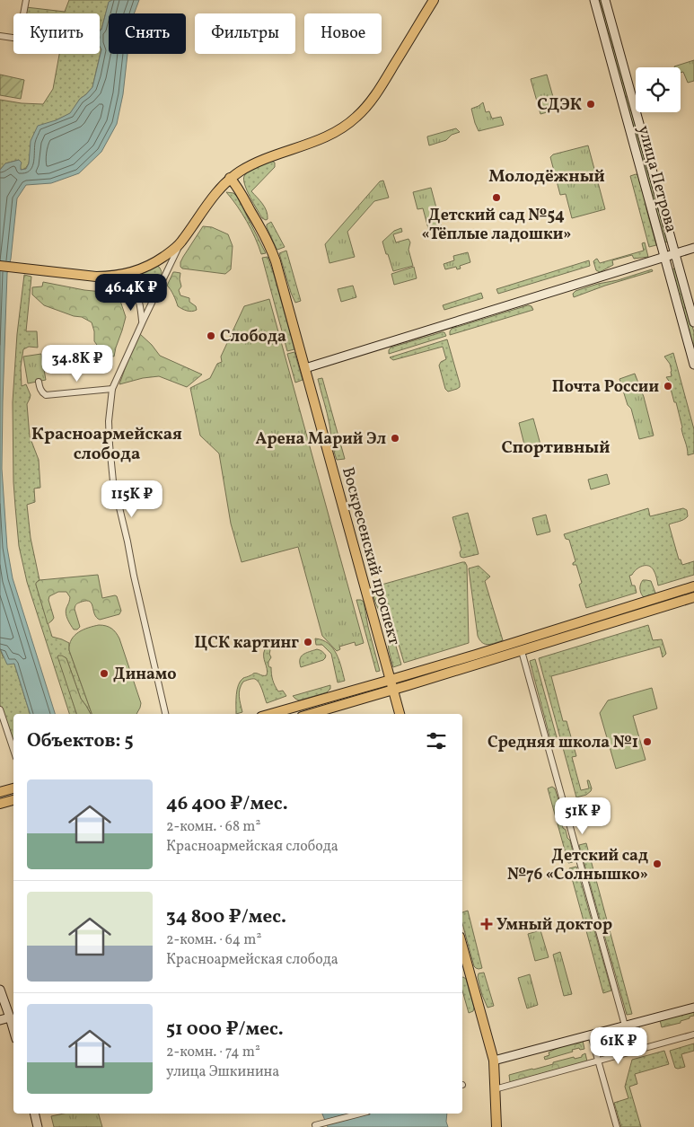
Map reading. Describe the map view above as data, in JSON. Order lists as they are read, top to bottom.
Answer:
{
  "streets": {
    "main road": ["улица Петрова", "Воскресенский проспект"]
  },
  "districts": ["Молодёжный", "Красноармейская слобода", "Спортивный"],
  "places": {
    "other": [
      "СДЭК",
      "Детский сад №54 «Тёплые ладошки»",
      "Слобода",
      "Почта России",
      "Арена Марий Эл",
      "ЦСК картинг",
      "Динамо",
      "Средняя школа №1",
      "Детский сад №76 «Солнышко»"
    ],
    "health": ["Умный доктор"]
  },
  "page": {
    "chip": [
      "Купить",
      "Снять",
      "Фильтры",
      "Новое"
    ],
    "price": [
      "46.4K ₽",
      "34.8K ₽",
      "115K ₽",
      "51K ₽",
      "61K ₽"
    ],
    "heading": "Объектов: 5",
    "list": [
      {
        "name": "46 400 ₽/мес.",
        "note": "2-комн. · 68 m² · Красноармейская слобода"
      },
      {
        "name": "34 800 ₽/мес.",
        "note": "2-комн. · 64 m² · Красноармейская слобода"
      },
      {
        "name": "51 000 ₽/мес.",
        "note": "2-комн. · 74 m² · улица Эшкинина"
      }
    ]
  }
}
